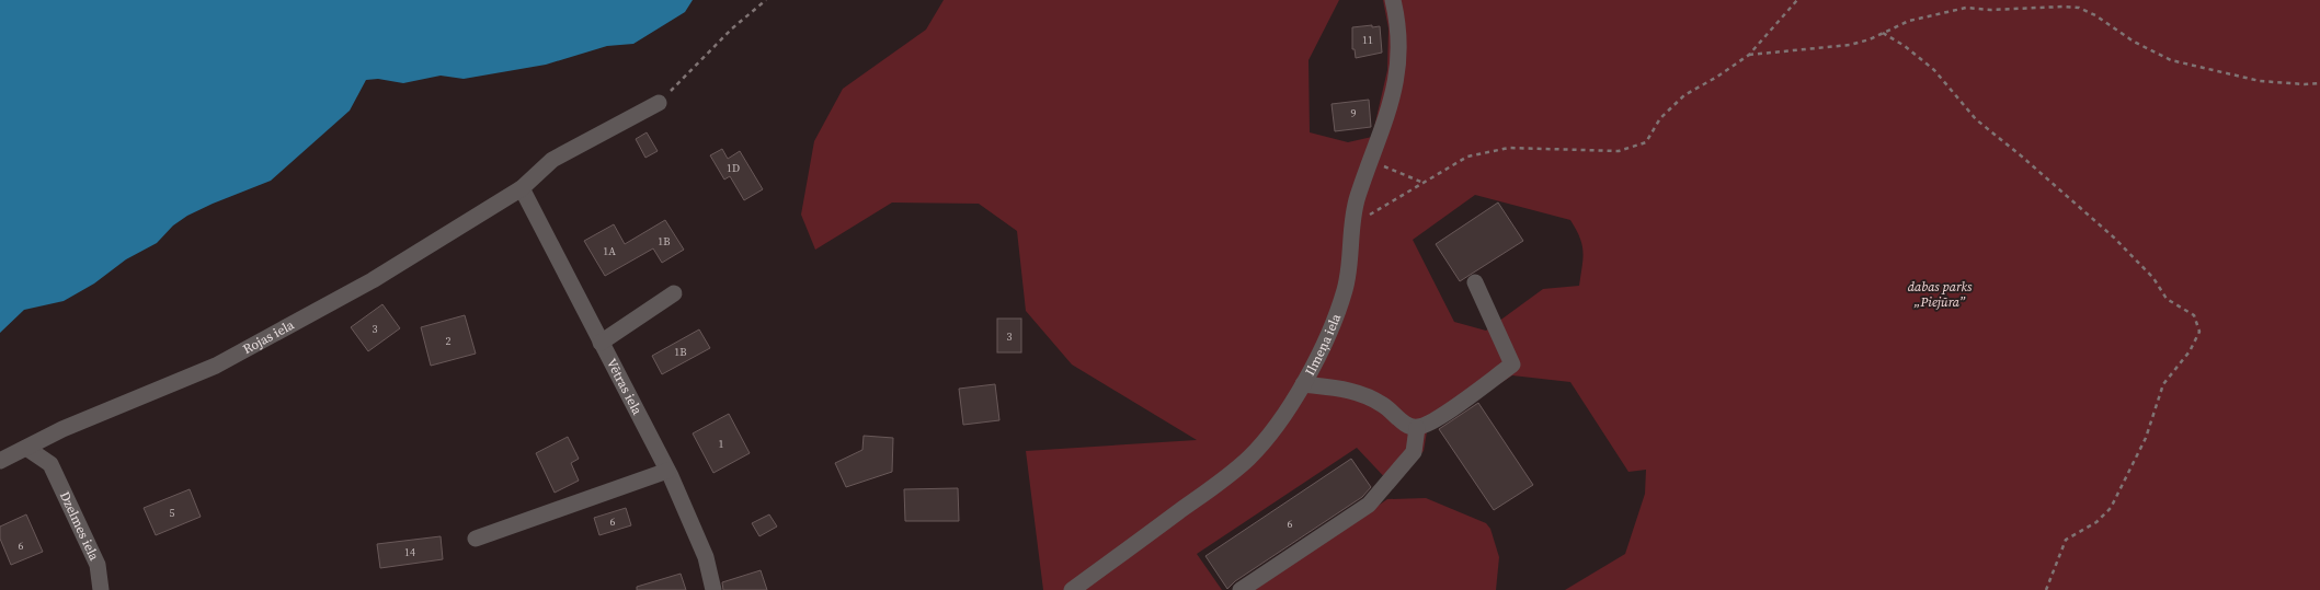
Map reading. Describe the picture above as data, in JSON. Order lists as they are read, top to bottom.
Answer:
{
  "streets": {
    "street": [
      "Rojas iela",
      "Ilmeņa iela",
      "Vētras iela",
      "Dzelmes iela"
    ]
  },
  "crossings": [
    ["Rojas iela", "Vētras iela"]
  ],
  "parks": ["dabas parks „Piejūra”"],
  "house_numbers": [
    "11",
    "9",
    "1D",
    "1B",
    "1A",
    "3",
    "3",
    "2",
    "1B",
    "1",
    "5",
    "6",
    "6",
    "6",
    "14"
  ]
}
